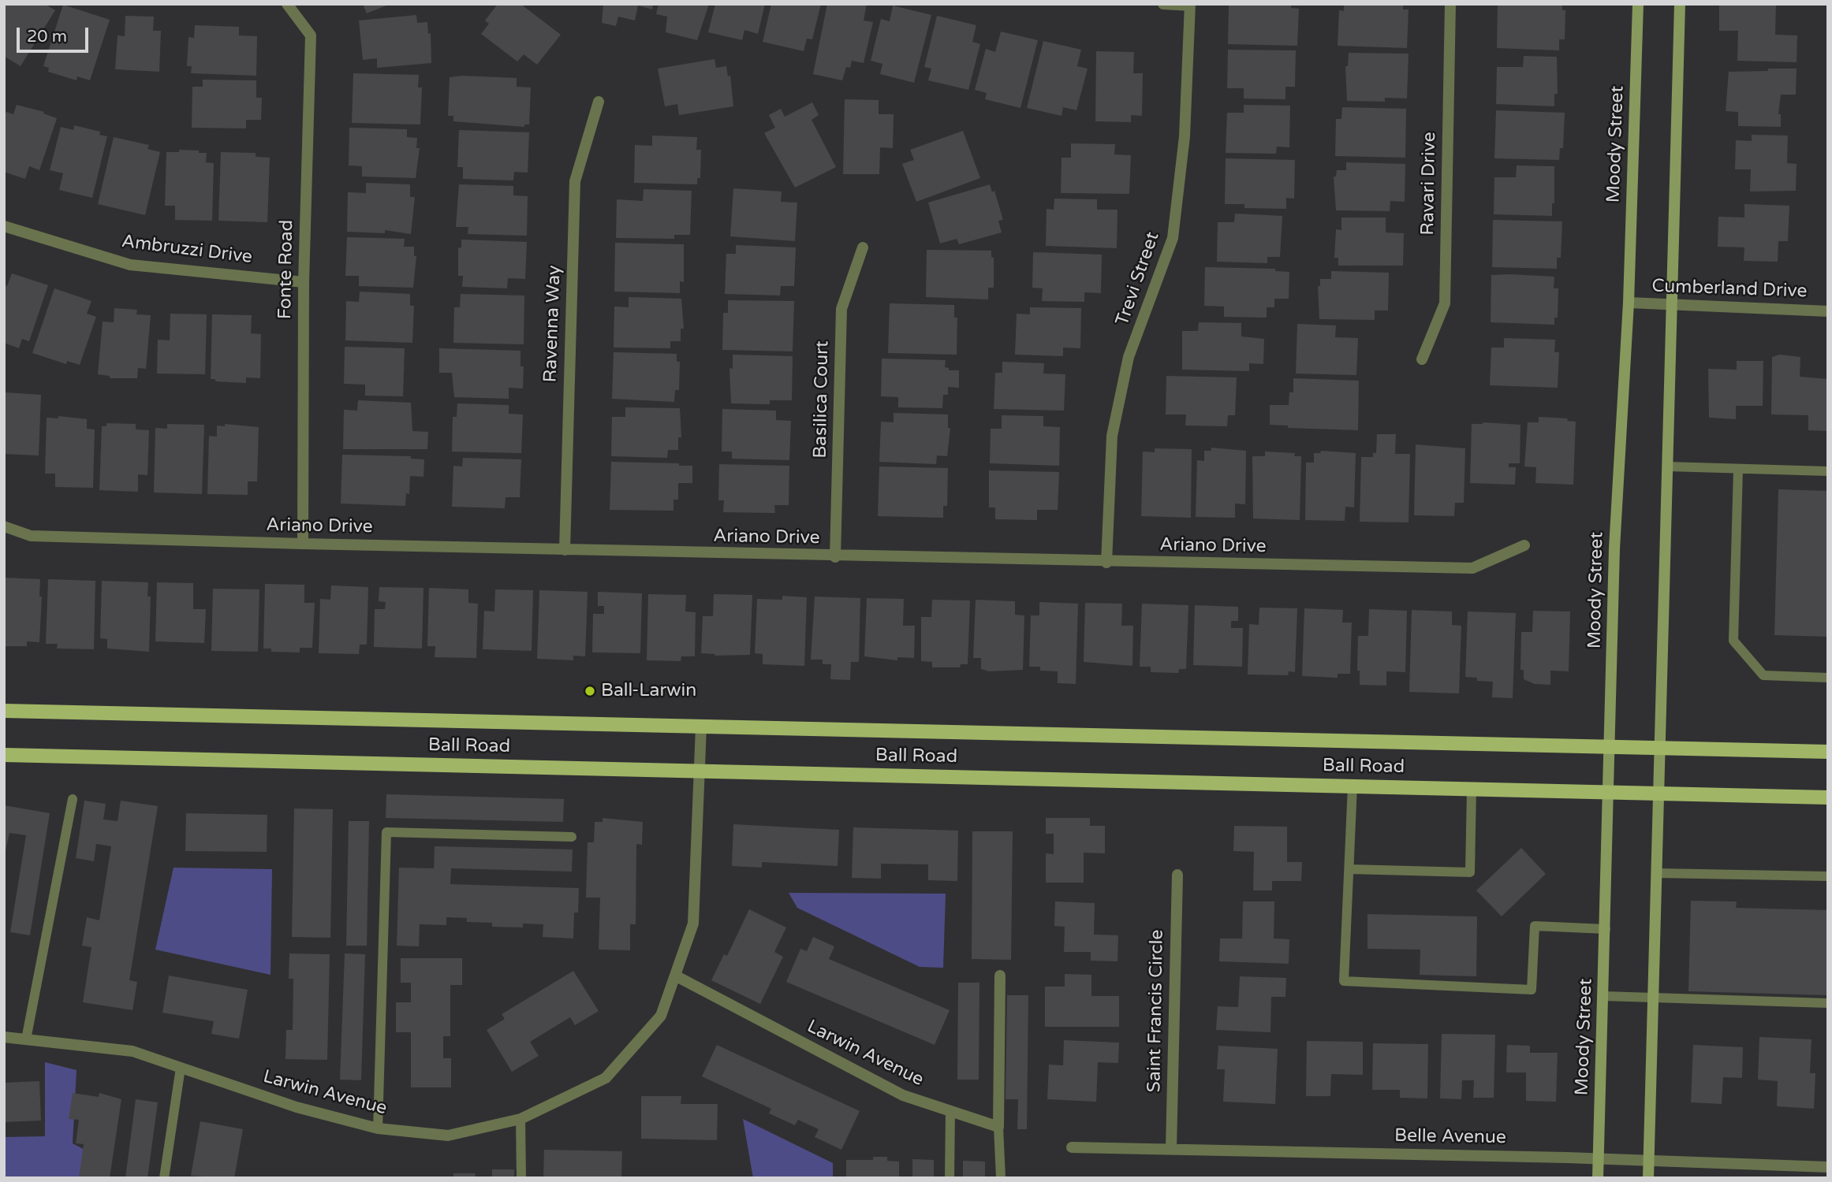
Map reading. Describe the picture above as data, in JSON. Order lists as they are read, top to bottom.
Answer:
{
  "streets": {
    "main road": ["Moody Street", "Ball Road"],
    "street": [
      "Ravari Drive",
      "Ambruzzi Drive",
      "Fonte Road",
      "Trevi Street",
      "Cumberland Drive",
      "Ravenna Way",
      "Basilica Court",
      "Ariano Drive",
      "Saint Francis Circle",
      "Larwin Avenue",
      "Belle Avenue"
    ]
  },
  "crossings": [
    ["Moody Street", "Cumberland Drive"],
    ["Moody Street", "Ball Road"],
    ["Moody Street", "Belle Avenue"],
    ["Ambruzzi Drive", "Fonte Road"],
    ["Fonte Road", "Ariano Drive"],
    ["Trevi Street", "Ariano Drive"],
    ["Ravenna Way", "Ariano Drive"],
    ["Basilica Court", "Ariano Drive"],
    ["Ball Road", "Larwin Avenue"],
    ["Saint Francis Circle", "Belle Avenue"]
  ],
  "places": ["Ball-Larwin"],
  "scale_bar": "20 m"
}
